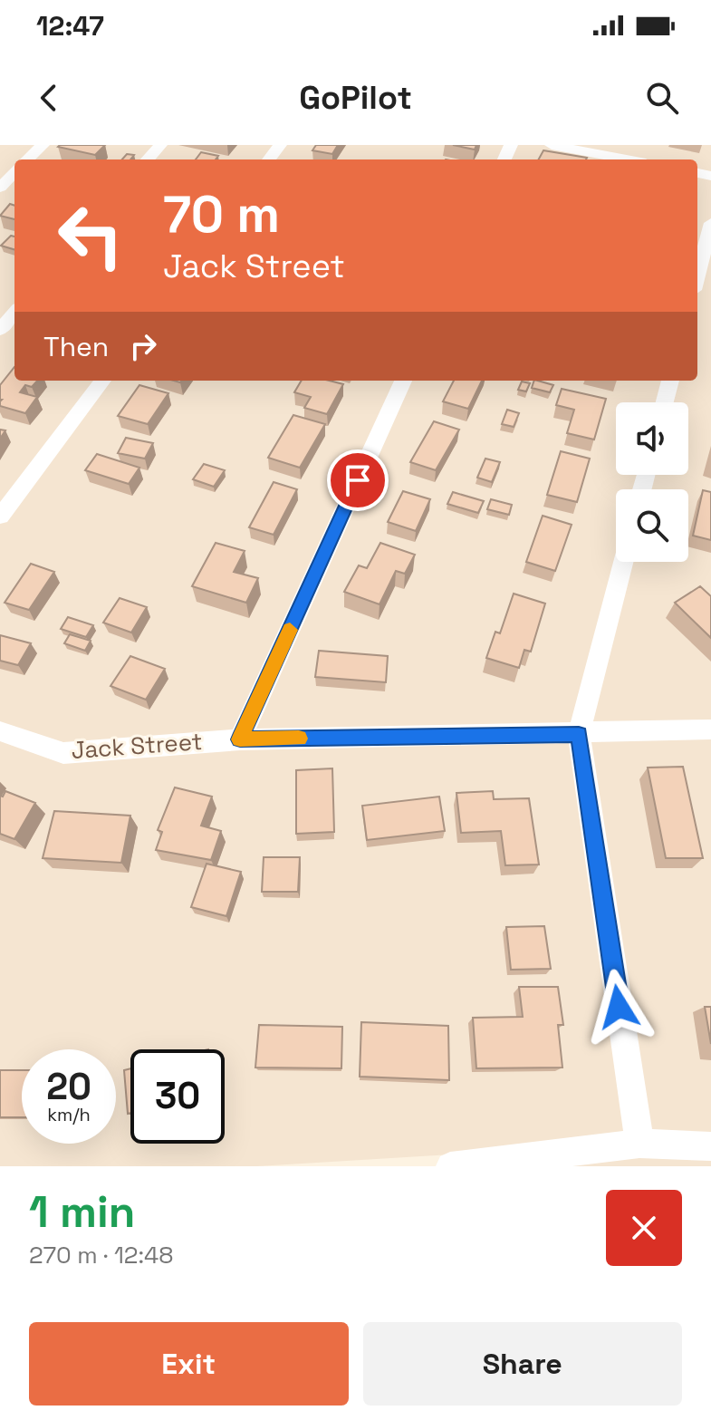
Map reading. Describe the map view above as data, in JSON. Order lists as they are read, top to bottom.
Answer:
{
  "streets": {
    "street": ["Jack Street"]
  },
  "page": {
    "status": "12:47",
    "header": "GoPilot",
    "turn": ["70 m", "Jack Street"],
    "then": "Then",
    "speed": "20 km/h",
    "limit": "30",
    "heading": ["1 min", "270 m · 12:48"],
    "buttons": ["Exit", "Share"]
  }
}
